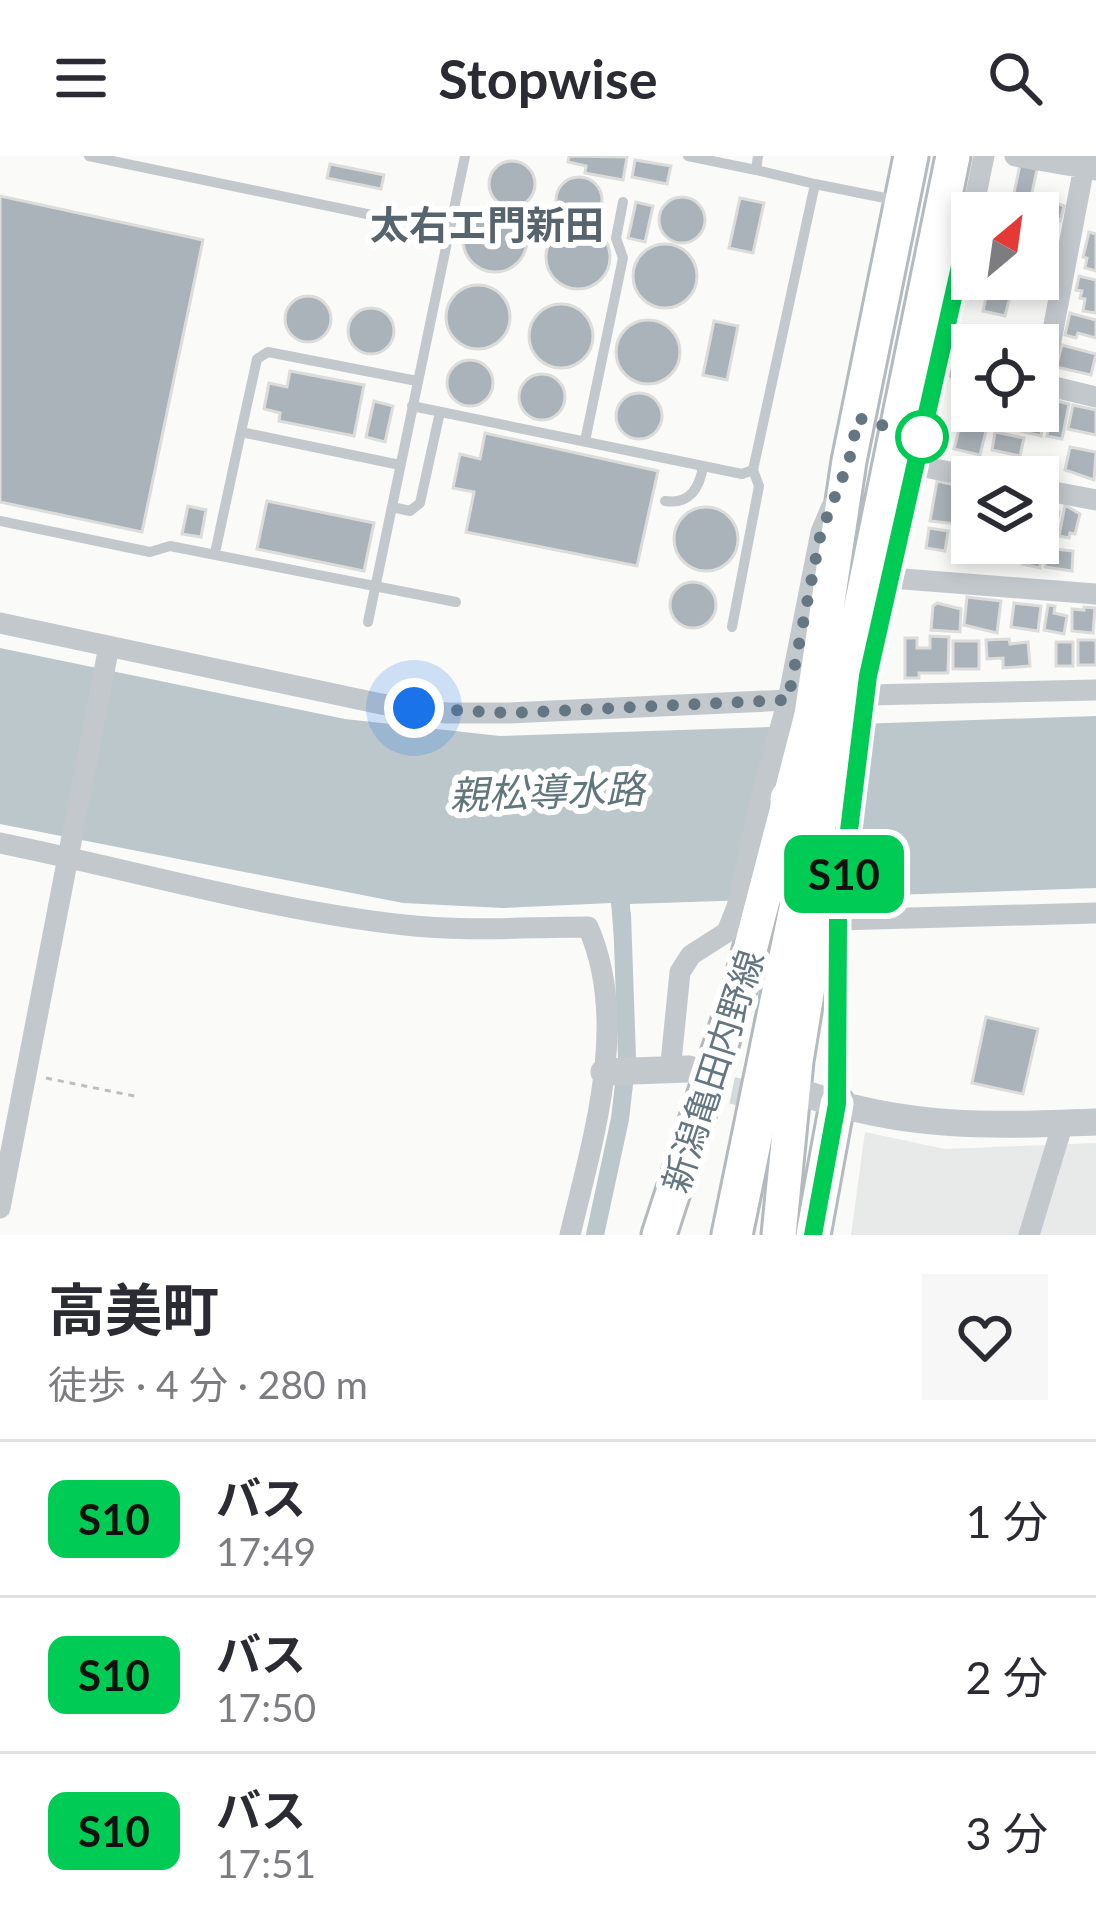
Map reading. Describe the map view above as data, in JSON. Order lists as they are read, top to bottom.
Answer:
{
  "streets": {
    "main road": ["新潟亀田内野線"]
  },
  "districts": ["太右エ門新田"],
  "water": ["親松導水路"],
  "lines": ["bus line S10"],
  "north": "top right",
  "page": {
    "header": "Stopwise",
    "on_map": "S10",
    "heading": ["高美町", "徒歩 · 4 分 · 280 m"],
    "list": [
      {
        "mark": "S10",
        "name": "バス",
        "note": "17:49",
        "value": "1 分"
      },
      {
        "mark": "S10",
        "name": "バス",
        "note": "17:50",
        "value": "2 分"
      },
      {
        "mark": "S10",
        "name": "バス",
        "note": "17:51",
        "value": "3 分"
      }
    ]
  }
}
